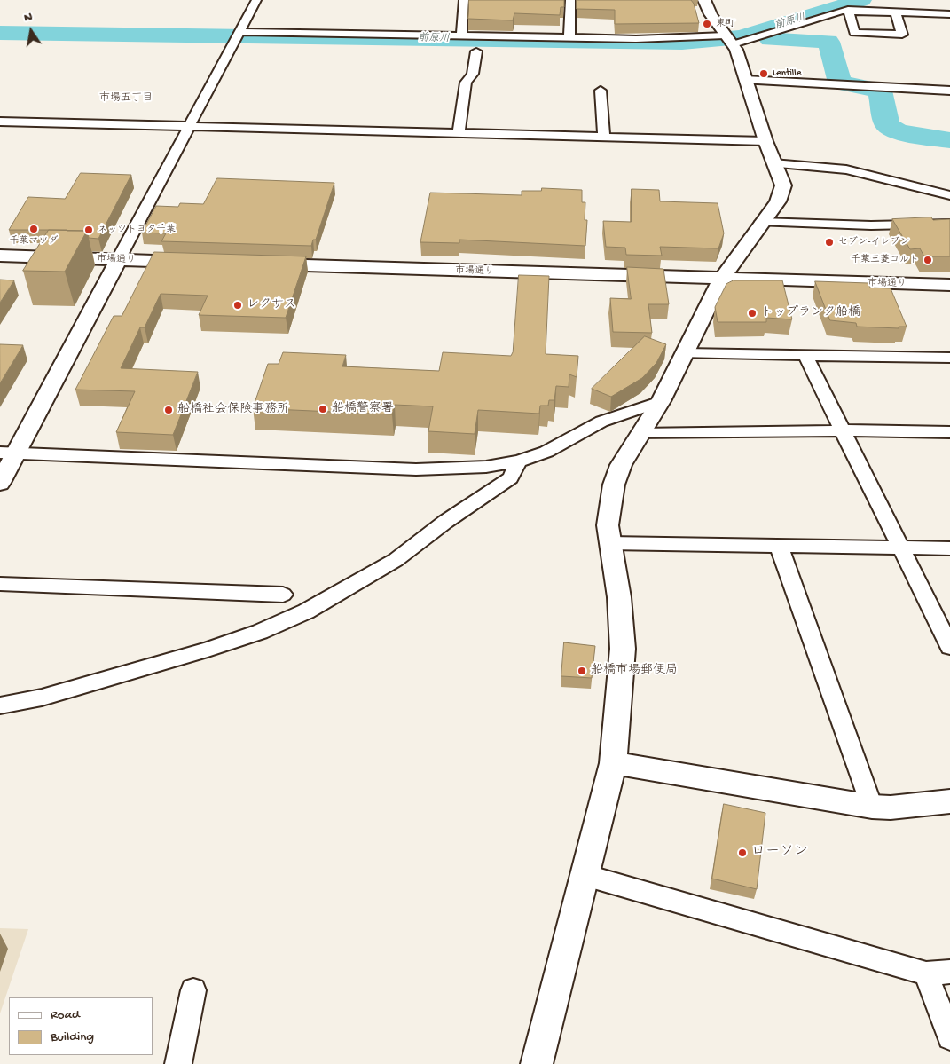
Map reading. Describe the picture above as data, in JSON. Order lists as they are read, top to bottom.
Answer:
{
  "streets": {
    "street": ["市場通り"]
  },
  "districts": ["市場五丁目"],
  "water": ["前原川"],
  "places": [
    "東町",
    "Lentille",
    "千葉マツダ",
    "ネッツトヨタ千葉",
    "セブン-イレブン",
    "千葉三菱コルト",
    "レクサス",
    "トップランク船橋",
    "船橋警察署",
    "船橋社会保険事務所",
    "船橋市場郵便局",
    "ローソン"
  ],
  "legend": ["Road", "Building"],
  "north": "top"
}
